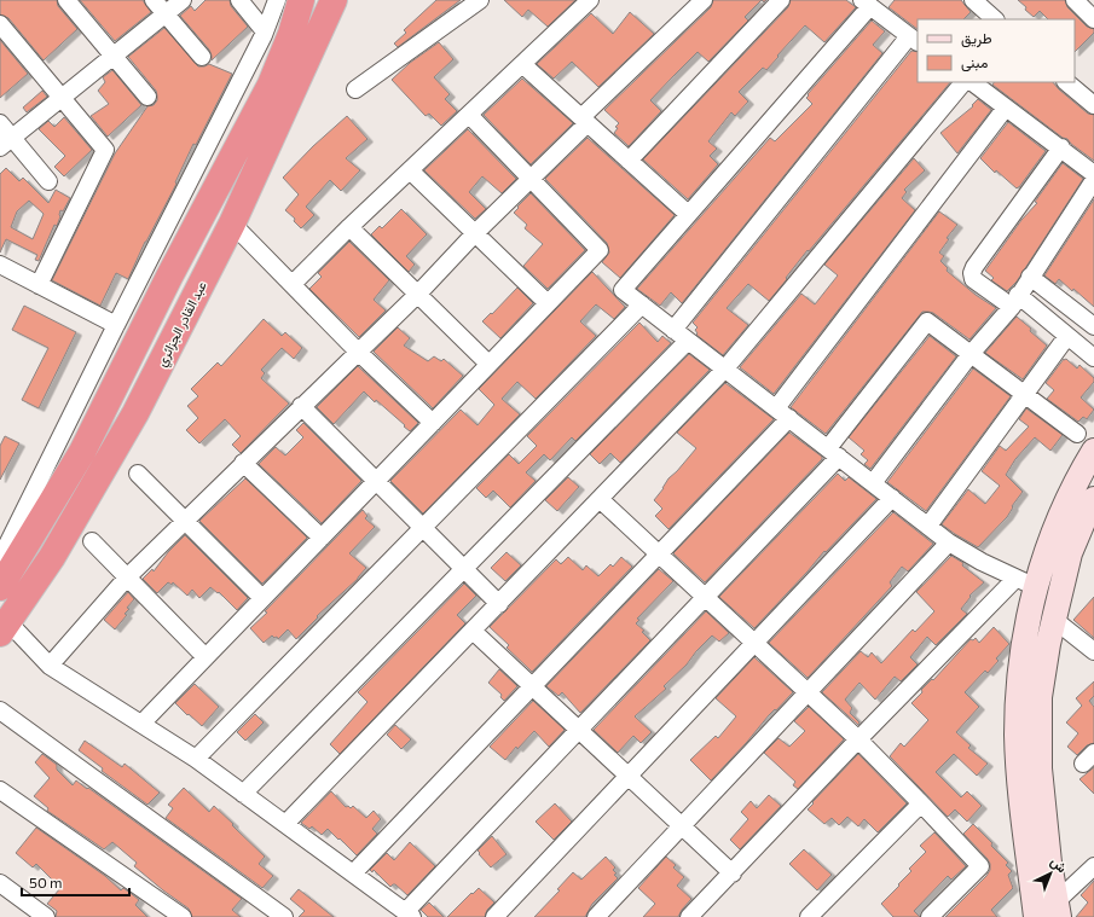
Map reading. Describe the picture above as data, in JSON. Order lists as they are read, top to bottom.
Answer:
{
  "streets": {
    "highway": ["عبد القادر الجزائري"]
  },
  "legend": ["طريق", "مبنى"],
  "scale_bar": "50 m",
  "north": "top right"
}
